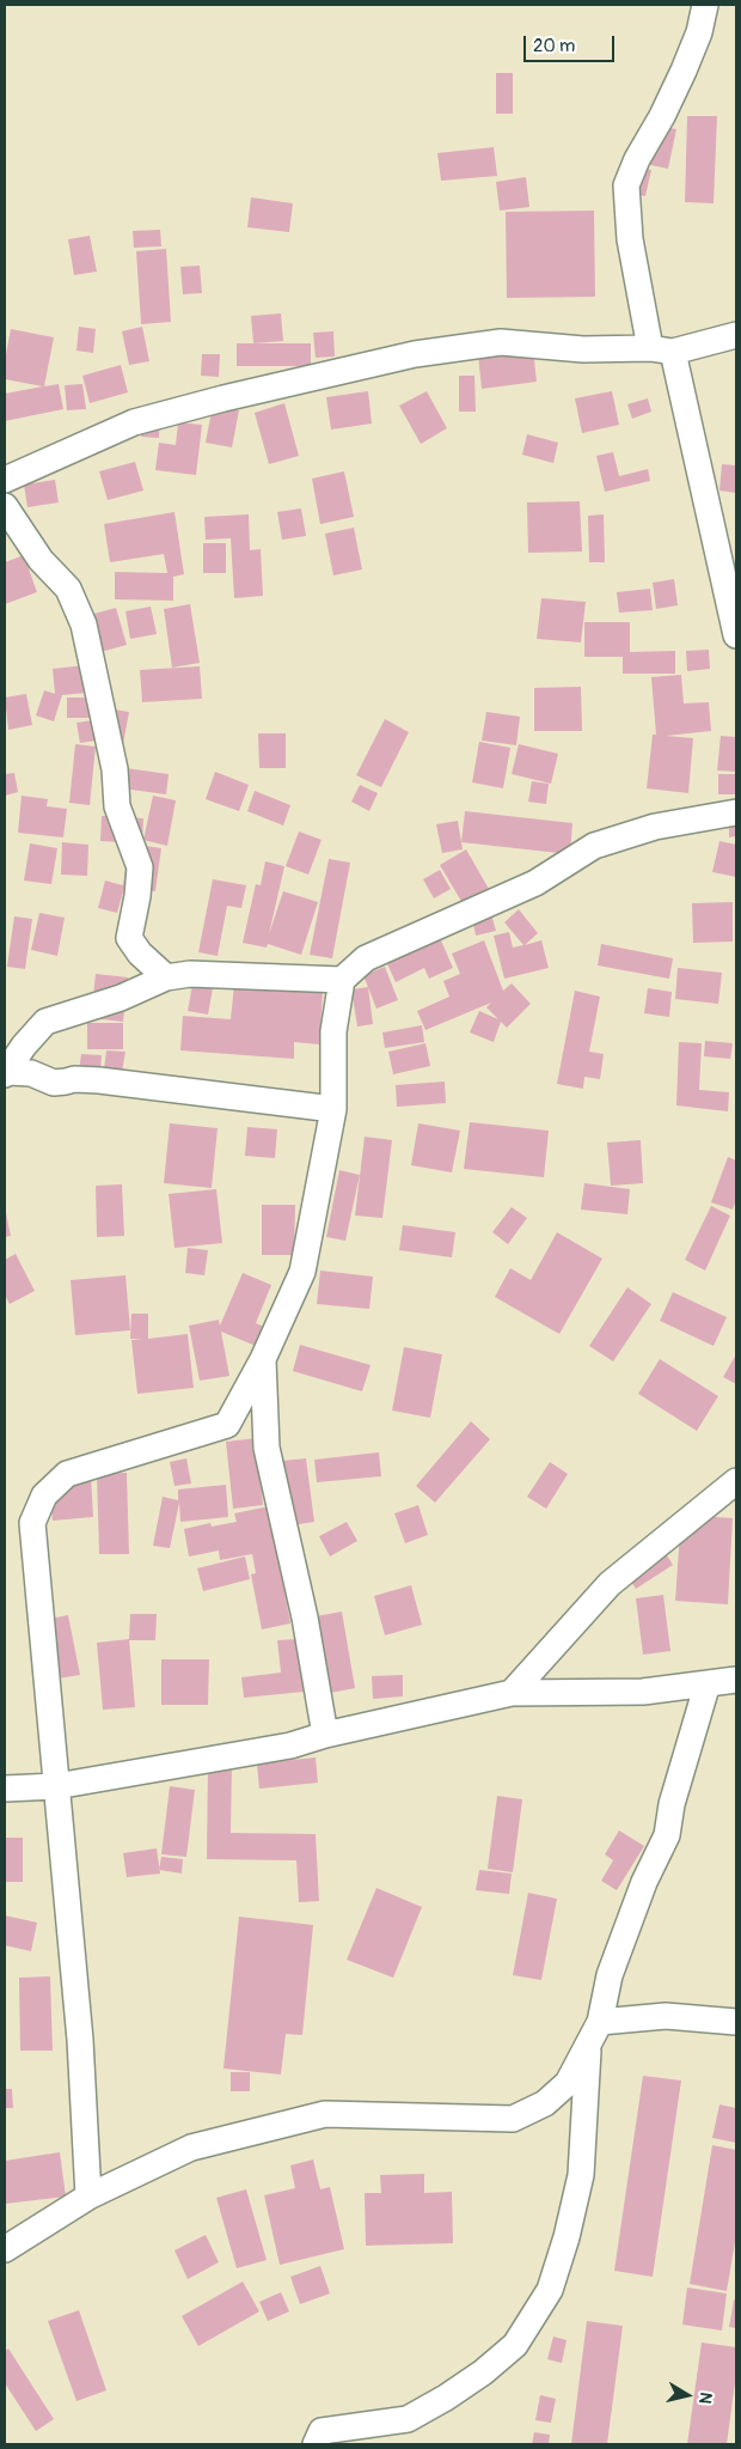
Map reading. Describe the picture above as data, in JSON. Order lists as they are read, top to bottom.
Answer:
{
  "scale_bar": "20 m",
  "north": "right"
}
